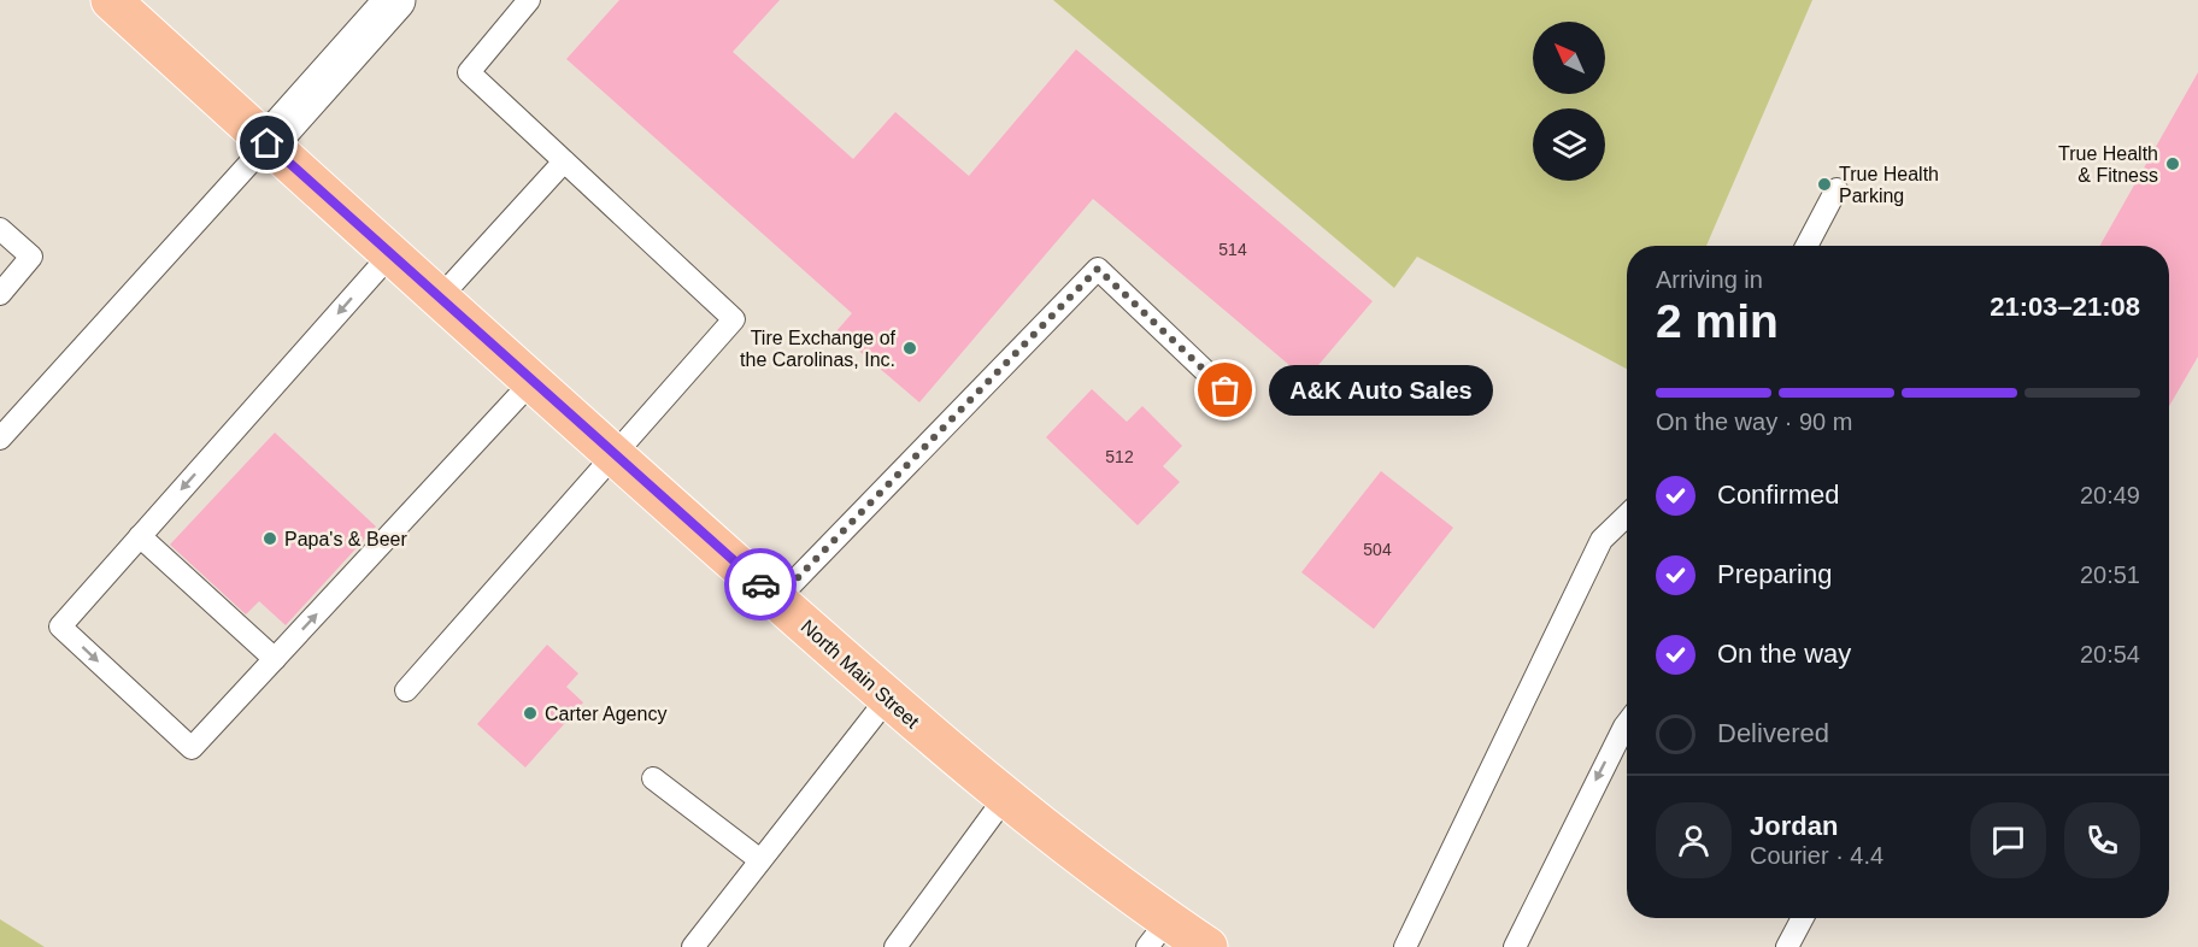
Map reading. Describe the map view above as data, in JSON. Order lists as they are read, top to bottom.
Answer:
{
  "streets": {
    "main road": ["North Main Street"]
  },
  "places": [
    "True Health & Fitness",
    "True Health Parking",
    "Tire Exchange of the Carolinas, Inc.",
    "A&K Auto Sales",
    "Papa's & Beer",
    "Carter Agency"
  ],
  "house_numbers": ["514", "512", "504"],
  "north": "top left",
  "page": {
    "heading": ["2 min", "Arriving in", "21:03–21:08"],
    "panel": ["Jordan", "Courier · 4.4"],
    "bubble": "A&K Auto Sales",
    "bar": "On the way · 90 m",
    "list": [
      ["Confirmed", "20:49"],
      ["Preparing", "20:51"],
      ["On the way", "20:54"],
      "Delivered"
    ]
  }
}
